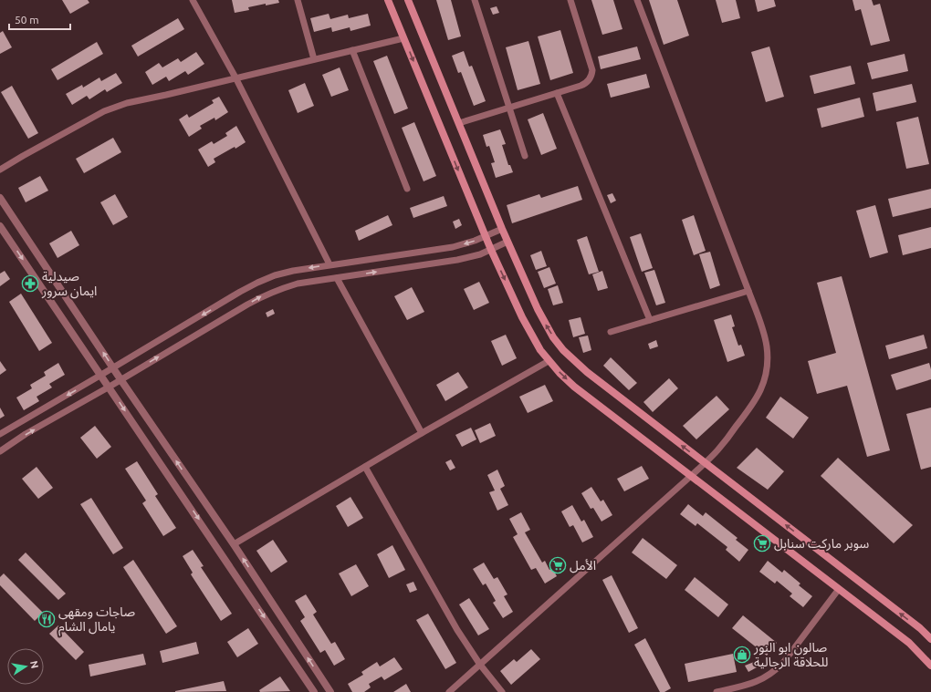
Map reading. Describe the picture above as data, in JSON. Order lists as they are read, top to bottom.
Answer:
{
  "places": {
    "pharmacy": ["صيدلية ايمان سرور"],
    "supermarket": ["سوبر ماركت سنابل", "الأمل"],
    "restaurant": ["صاجات ومقهى يامال الشام"],
    "shop": ["صالون ابو النور للحلاقة الرجالية"]
  },
  "scale_bar": "50 m",
  "north": "right"
}
